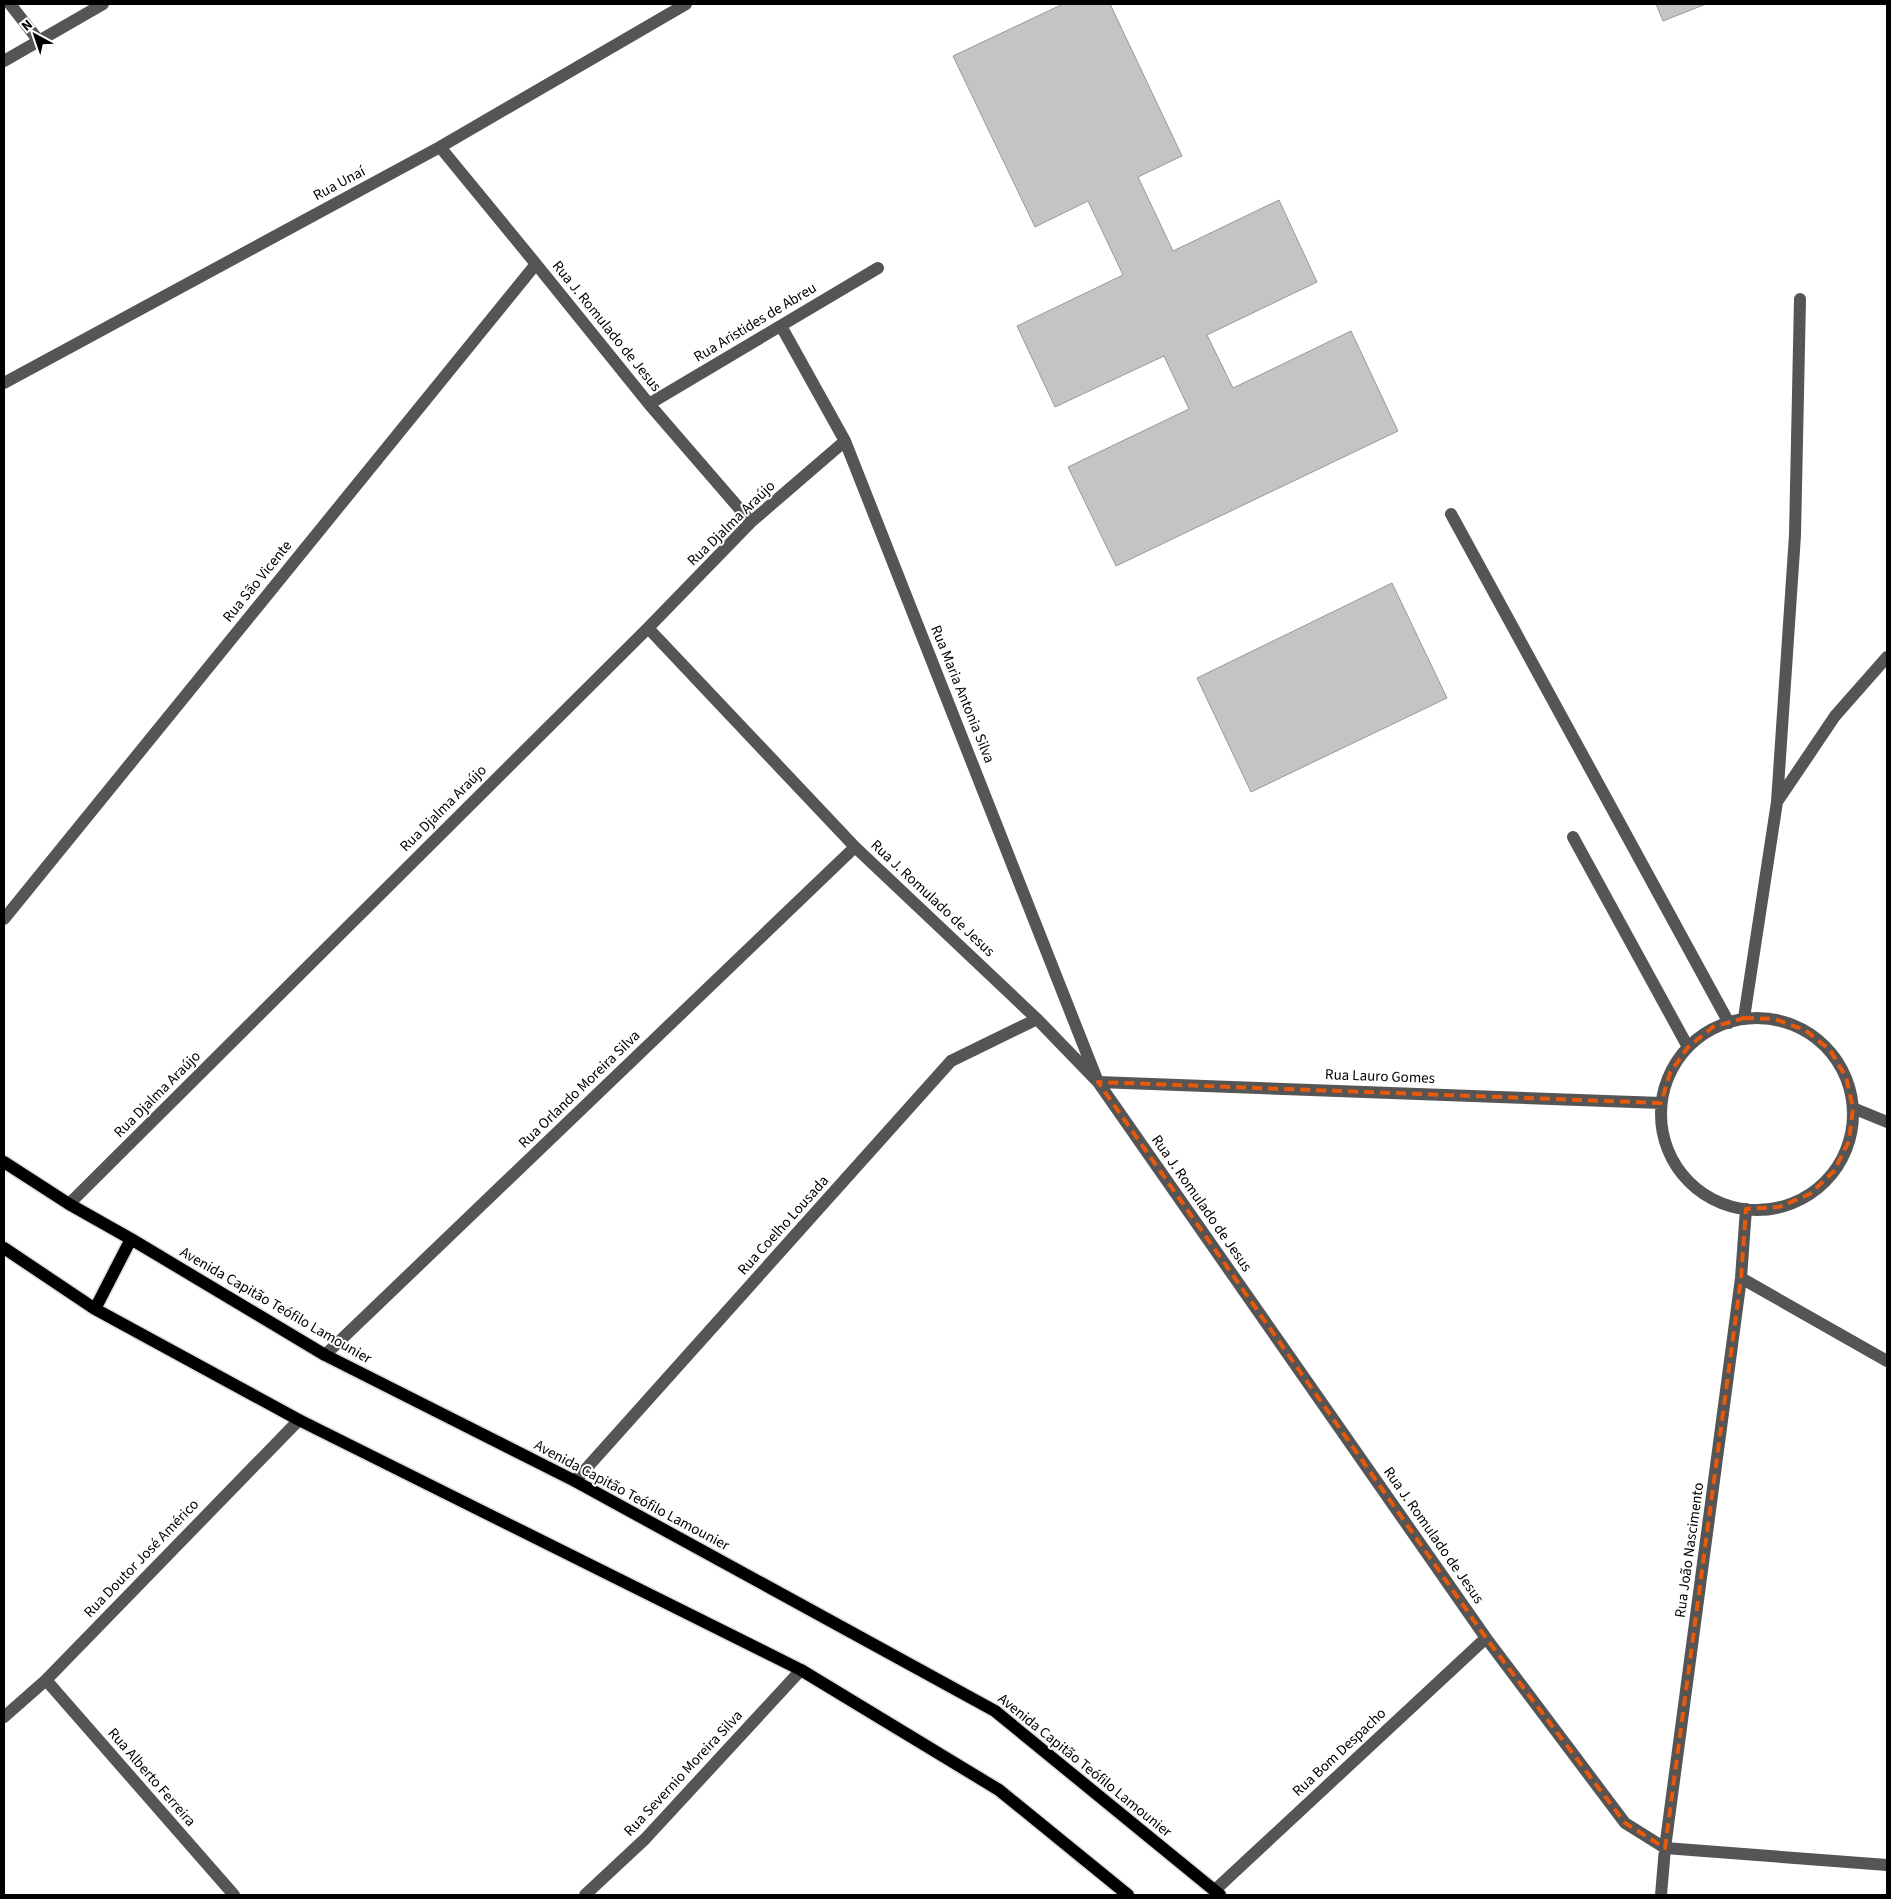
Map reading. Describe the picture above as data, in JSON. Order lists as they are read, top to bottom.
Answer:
{
  "streets": {
    "main road": ["Avenida Capitão Teófilo Lamounier"],
    "street": [
      "Rua Unaí",
      "Rua Aristides de Abreu",
      "Rua J. Romulado de Jesus",
      "Rua Djalma Araújo",
      "Rua São Vicente",
      "Rua Maria Antonia Silva",
      "Rua Lauro Gomes",
      "Rua Orlando Moreira Silva",
      "Rua Coelho Lousada",
      "Rua João Nascimento",
      "Rua Doutor José Américo",
      "Rua Bom Despacho",
      "Rua Severnio Moreira Silva",
      "Rua Alberto Ferreira"
    ]
  },
  "crossings": [
    ["Rua Unaí", "Rua J. Romulado de Jesus"],
    ["Rua Aristides de Abreu", "Rua J. Romulado de Jesus"],
    ["Rua Aristides de Abreu", "Rua Maria Antonia Silva"],
    ["Rua J. Romulado de Jesus", "Rua Djalma Araújo"],
    ["Rua J. Romulado de Jesus", "Rua São Vicente"],
    ["Rua J. Romulado de Jesus", "Rua Maria Antonia Silva"],
    ["Rua J. Romulado de Jesus", "Rua Lauro Gomes"],
    ["Rua J. Romulado de Jesus", "Rua Orlando Moreira Silva"],
    ["Rua J. Romulado de Jesus", "Rua Coelho Lousada"],
    ["Rua J. Romulado de Jesus", "Rua João Nascimento"],
    ["Rua J. Romulado de Jesus", "Rua Bom Despacho"],
    ["Rua Djalma Araújo", "Rua Maria Antonia Silva"],
    ["Rua Djalma Araújo", "Avenida Capitão Teófilo Lamounier"],
    ["Rua Maria Antonia Silva", "Rua Lauro Gomes"],
    ["Rua Orlando Moreira Silva", "Avenida Capitão Teófilo Lamounier"],
    ["Rua Coelho Lousada", "Avenida Capitão Teófilo Lamounier"],
    ["Avenida Capitão Teófilo Lamounier", "Rua Bom Despacho"],
    ["Rua Doutor José Américo", "Rua Alberto Ferreira"]
  ],
  "north": "top left"
}
